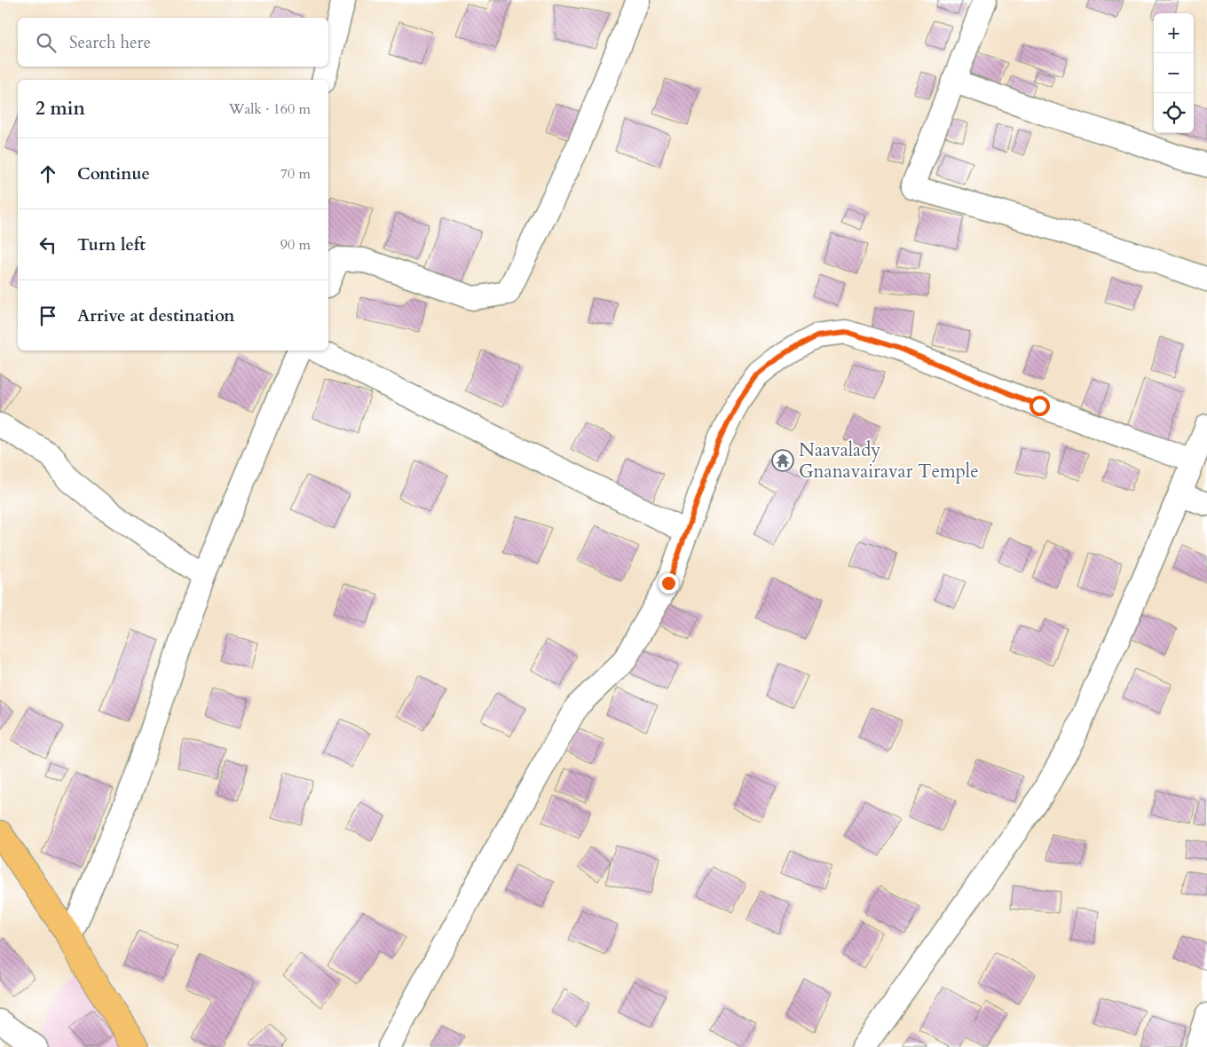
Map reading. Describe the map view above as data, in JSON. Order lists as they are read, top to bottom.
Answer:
{
  "places": {
    "temple": ["Naavalady Gnanavairavar Temple"]
  },
  "page": {
    "map_buttons": ["+", "−"],
    "search": "Search here",
    "heading": ["2 min", "Walk · 160 m"],
    "list": [
      ["Continue", "70 m"],
      ["Turn left", "90 m"],
      "Arrive at destination"
    ]
  }
}
